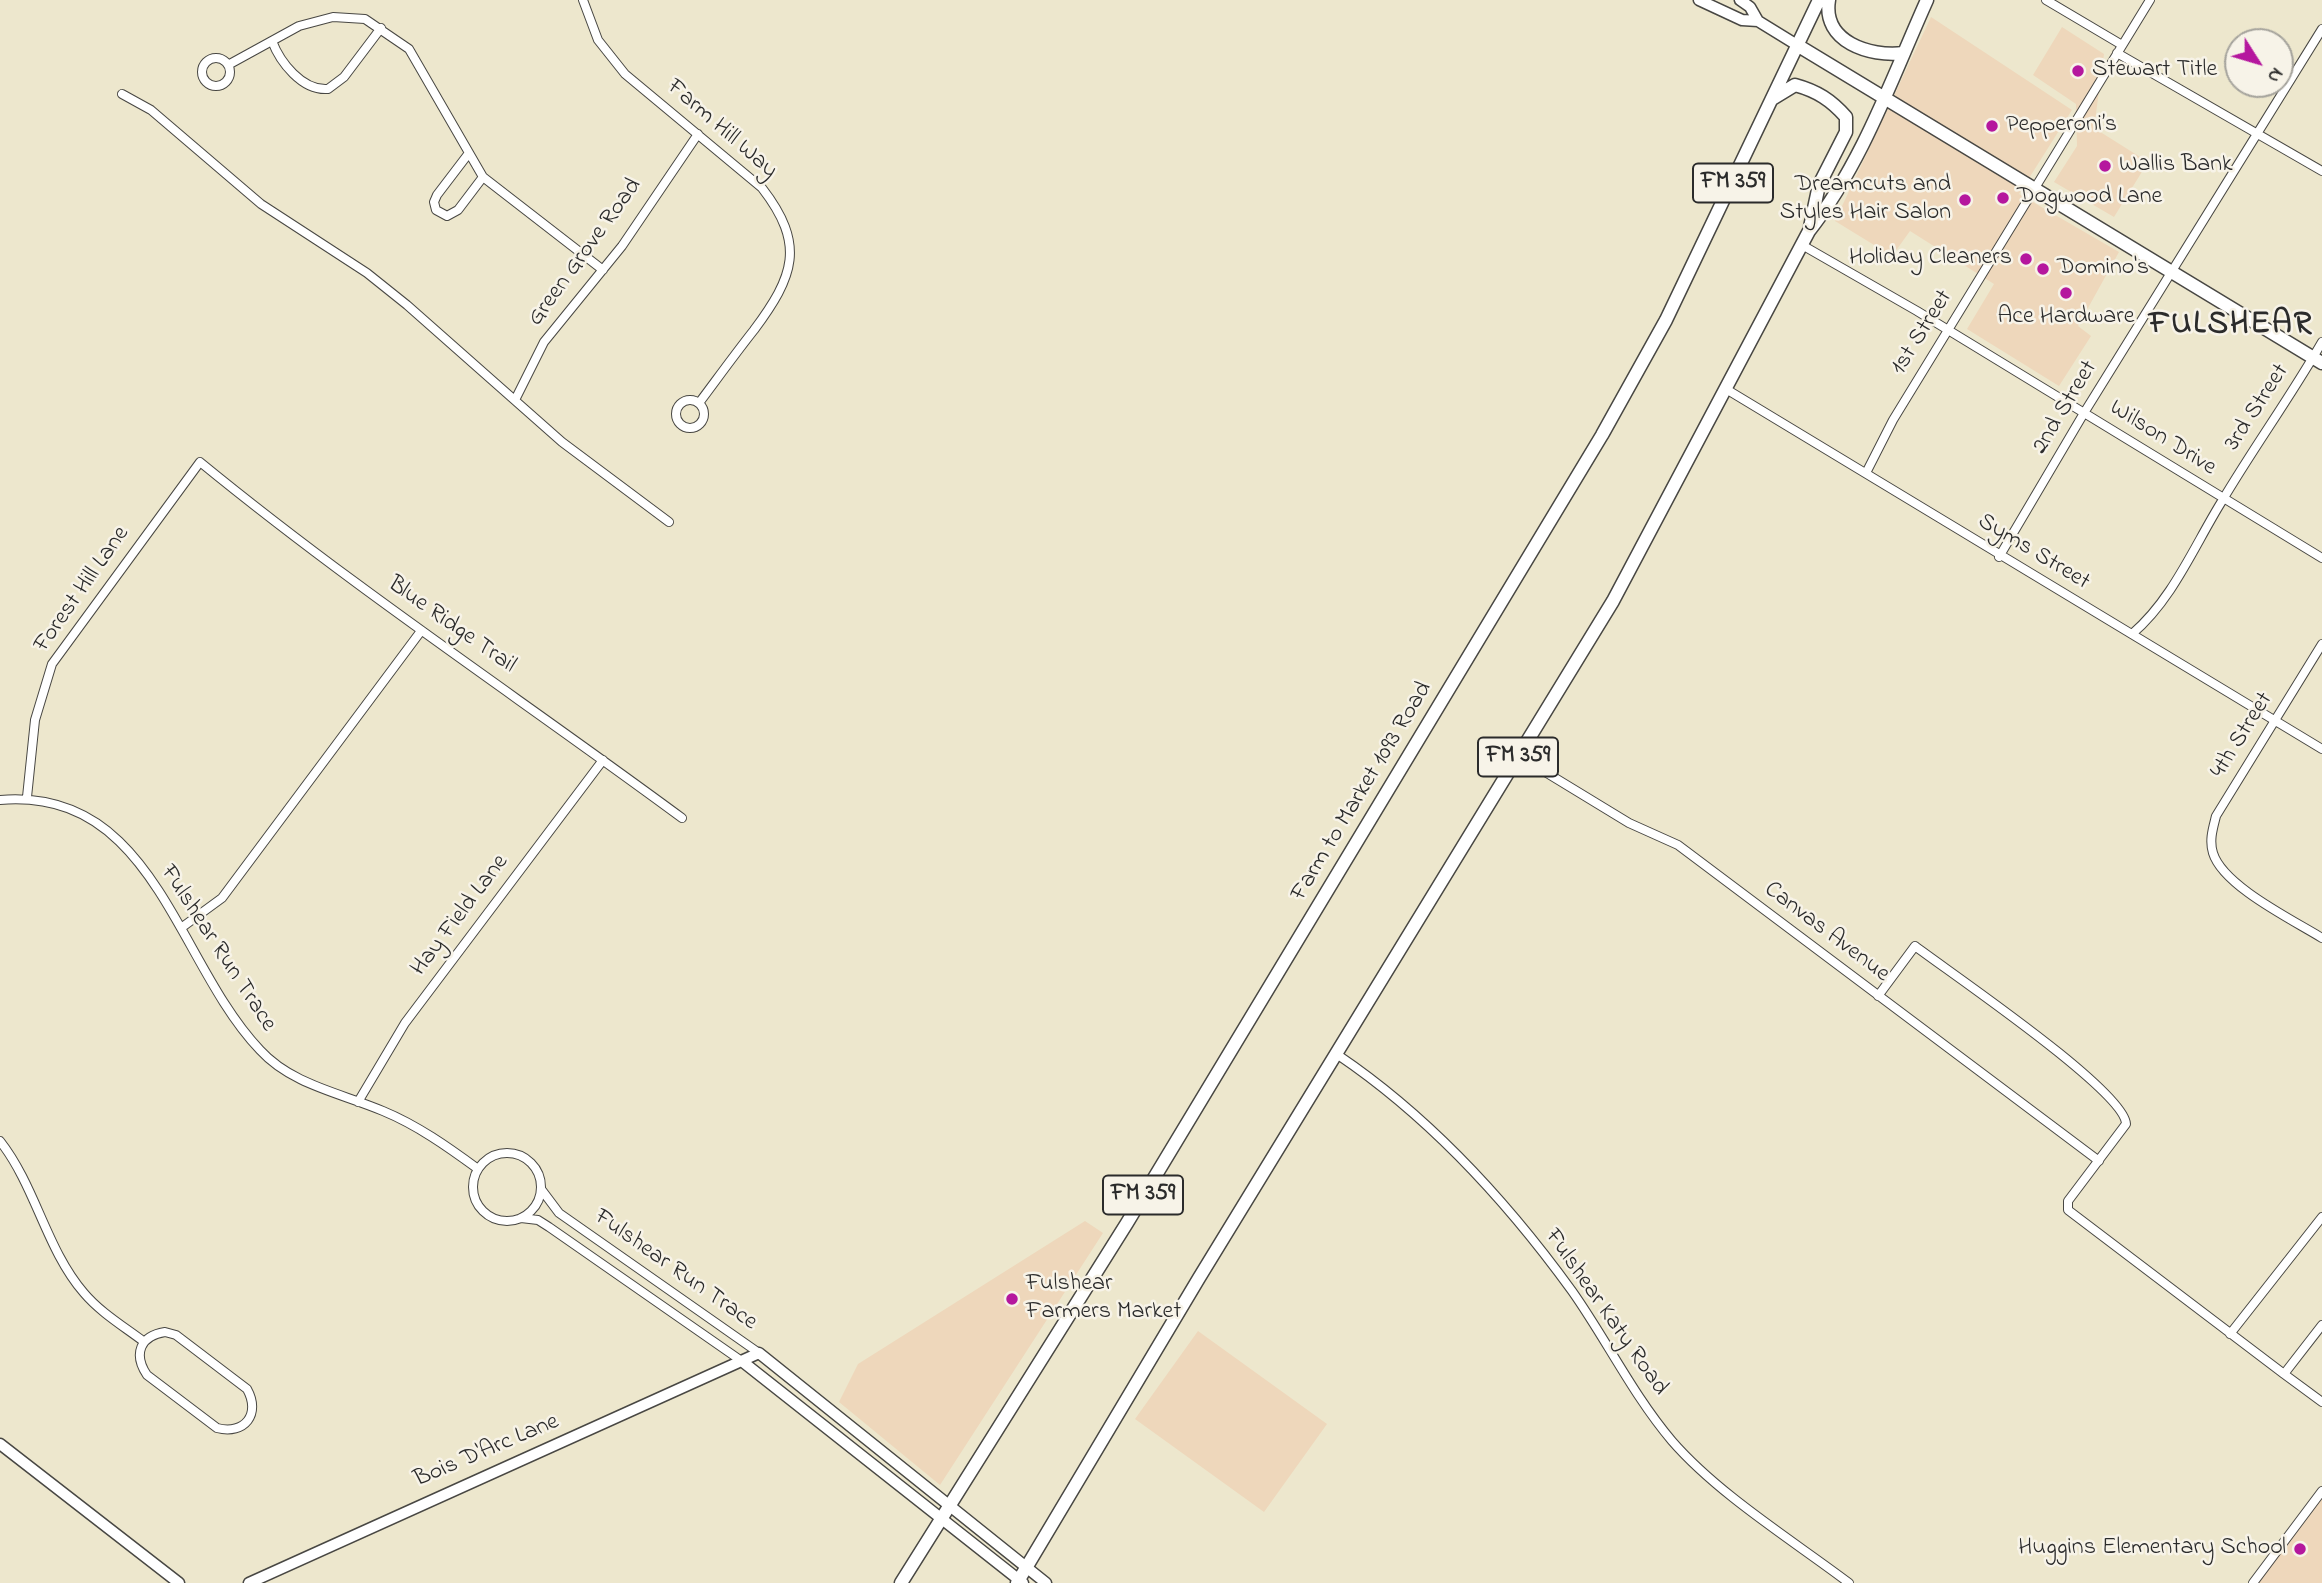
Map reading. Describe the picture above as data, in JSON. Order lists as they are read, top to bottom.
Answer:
{
  "streets": {
    "main road": ["FM 359", "Farm to Market 1093 Road"],
    "street": [
      "Farm Hill Way",
      "Green Grove Road",
      "1st Street",
      "2nd Street",
      "3rd Street",
      "Wilson Drive",
      "Syms Street",
      "Forest Hill Lane",
      "Blue Ridge Trail",
      "4th Street",
      "Hay Field Lane",
      "Canvas Avenue",
      "Fulshear Run Trace",
      "Fulshear Katy Road",
      "Bois D'Arc Lane"
    ]
  },
  "crossings": [
    ["Farm Hill Way", "Green Grove Road"],
    ["FM 359", "Wilson Drive"],
    ["FM 359", "Syms Street"],
    ["FM 359", "Canvas Avenue"],
    ["FM 359", "Fulshear Katy Road"],
    ["1st Street", "Wilson Drive"],
    ["1st Street", "Syms Street"],
    ["2nd Street", "Wilson Drive"],
    ["2nd Street", "Syms Street"],
    ["3rd Street", "Wilson Drive"],
    ["3rd Street", "Syms Street"],
    ["Syms Street", "4th Street"],
    ["Forest Hill Lane", "Blue Ridge Trail"],
    ["Forest Hill Lane", "Fulshear Run Trace"],
    ["Blue Ridge Trail", "Hay Field Lane"],
    ["Hay Field Lane", "Fulshear Run Trace"],
    ["Fulshear Run Trace", "Bois D'Arc Lane"]
  ],
  "districts": ["FULSHEAR"],
  "places": [
    "Stewart Title",
    "Pepperoni’s",
    "Wallis Bank",
    "Dogwood Lane",
    "Dreamcuts and Styles Hair Salon",
    "Holiday Cleaners",
    "Domino's",
    "Ace Hardware",
    "Fulshear Farmers Market",
    "Huggins Elementary School"
  ],
  "north": "bottom right"
}
